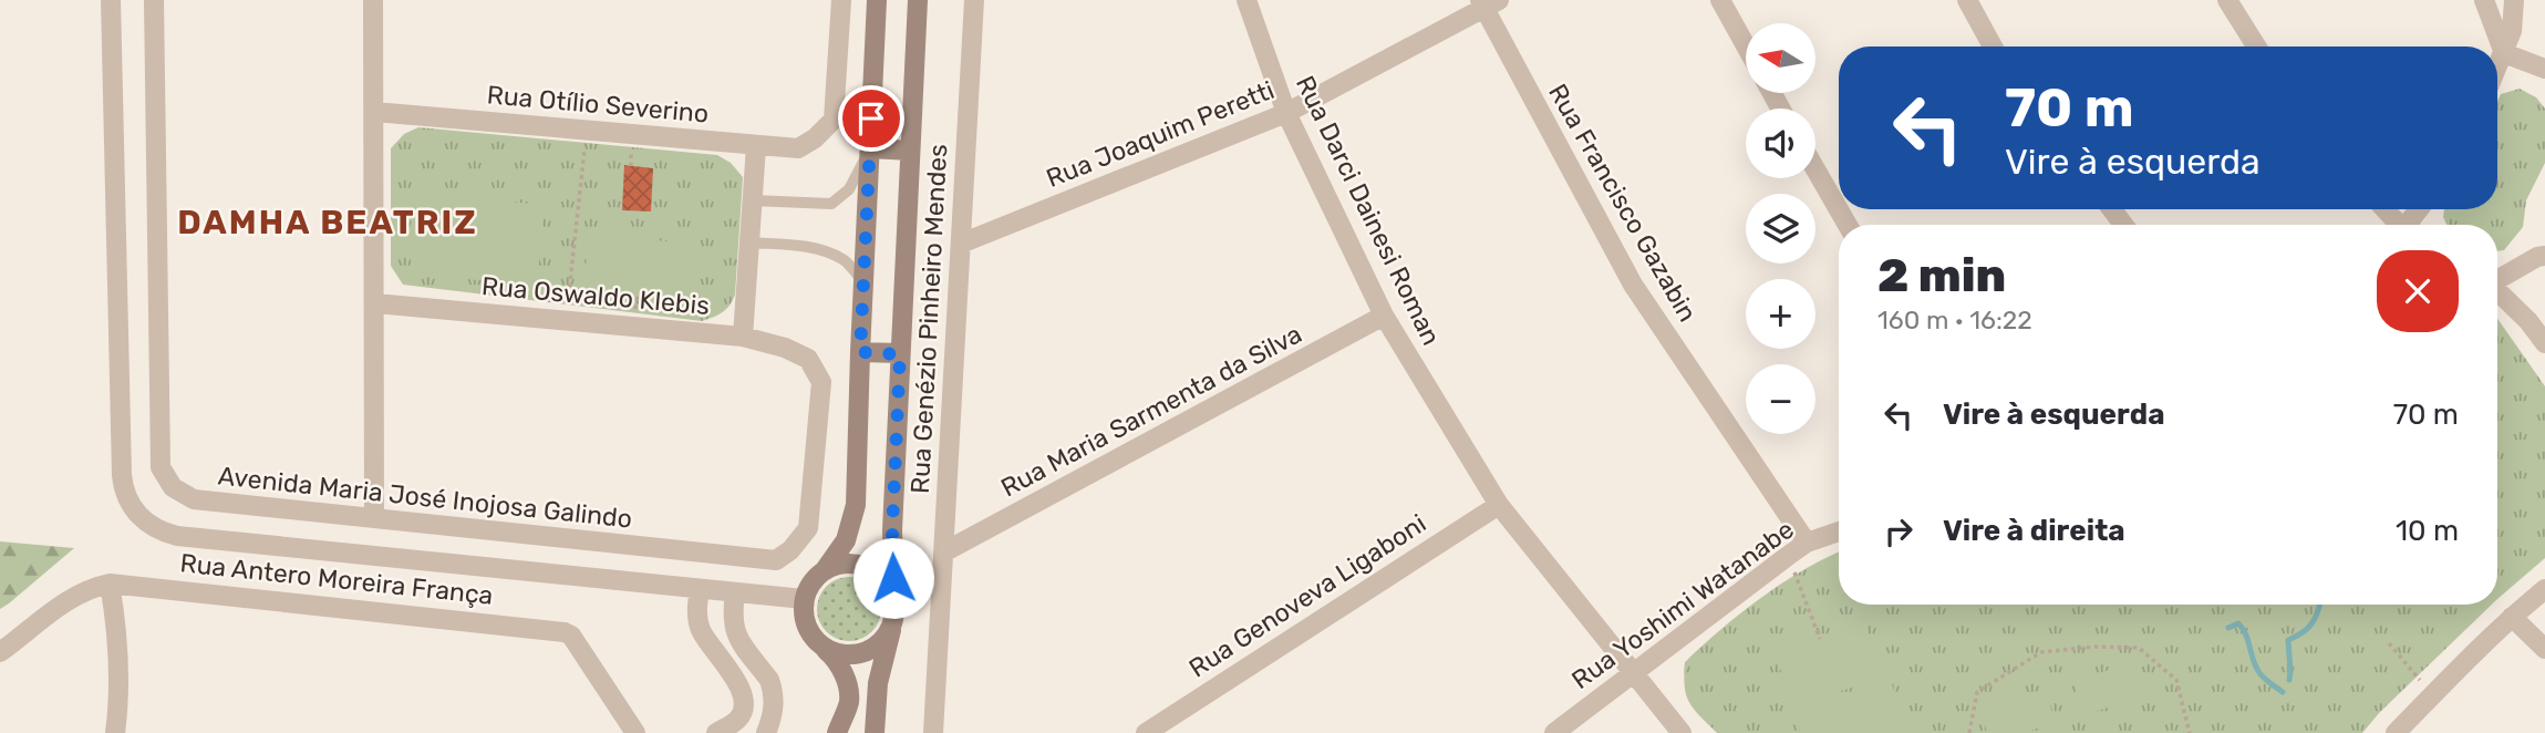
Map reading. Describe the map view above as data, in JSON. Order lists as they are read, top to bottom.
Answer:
{
  "streets": {
    "street": [
      "Rua Otílio Severino",
      "Rua Joaquim Peretti",
      "Rua Francisco Gazabin",
      "Rua Darci Dainesi Roman",
      "Rua Oswaldo Klebis",
      "Rua Genézio Pinheiro Mendes",
      "Rua Maria Sarmenta da Silva",
      "Avenida Maria José Inojosa Galindo",
      "Rua Antero Moreira França",
      "Rua Genoveva Ligaboni",
      "Rua Yoshimi Watanabe"
    ]
  },
  "crossings": [
    ["Rua Joaquim Peretti", "Rua Francisco Gazabin"],
    ["Rua Joaquim Peretti", "Rua Darci Dainesi Roman"],
    ["Rua Joaquim Peretti", "Rua Genézio Pinheiro Mendes"],
    ["Rua Francisco Gazabin", "Rua Yoshimi Watanabe"],
    ["Rua Darci Dainesi Roman", "Rua Maria Sarmenta da Silva"],
    ["Rua Darci Dainesi Roman", "Rua Genoveva Ligaboni"],
    ["Rua Darci Dainesi Roman", "Rua Yoshimi Watanabe"],
    ["Rua Oswaldo Klebis", "Avenida Maria José Inojosa Galindo"],
    ["Rua Genézio Pinheiro Mendes", "Rua Maria Sarmenta da Silva"]
  ],
  "districts": ["DAMHA BEATRIZ"],
  "north": "left",
  "page": {
    "map_buttons": ["+", "−"],
    "turn": ["70 m", "Vire à esquerda"],
    "heading": ["2 min", "160 m · 16:22"],
    "list": [
      {
        "name": "Vire à esquerda",
        "value": "70 m"
      },
      {
        "name": "Vire à direita",
        "value": "10 m"
      }
    ]
  }
}
